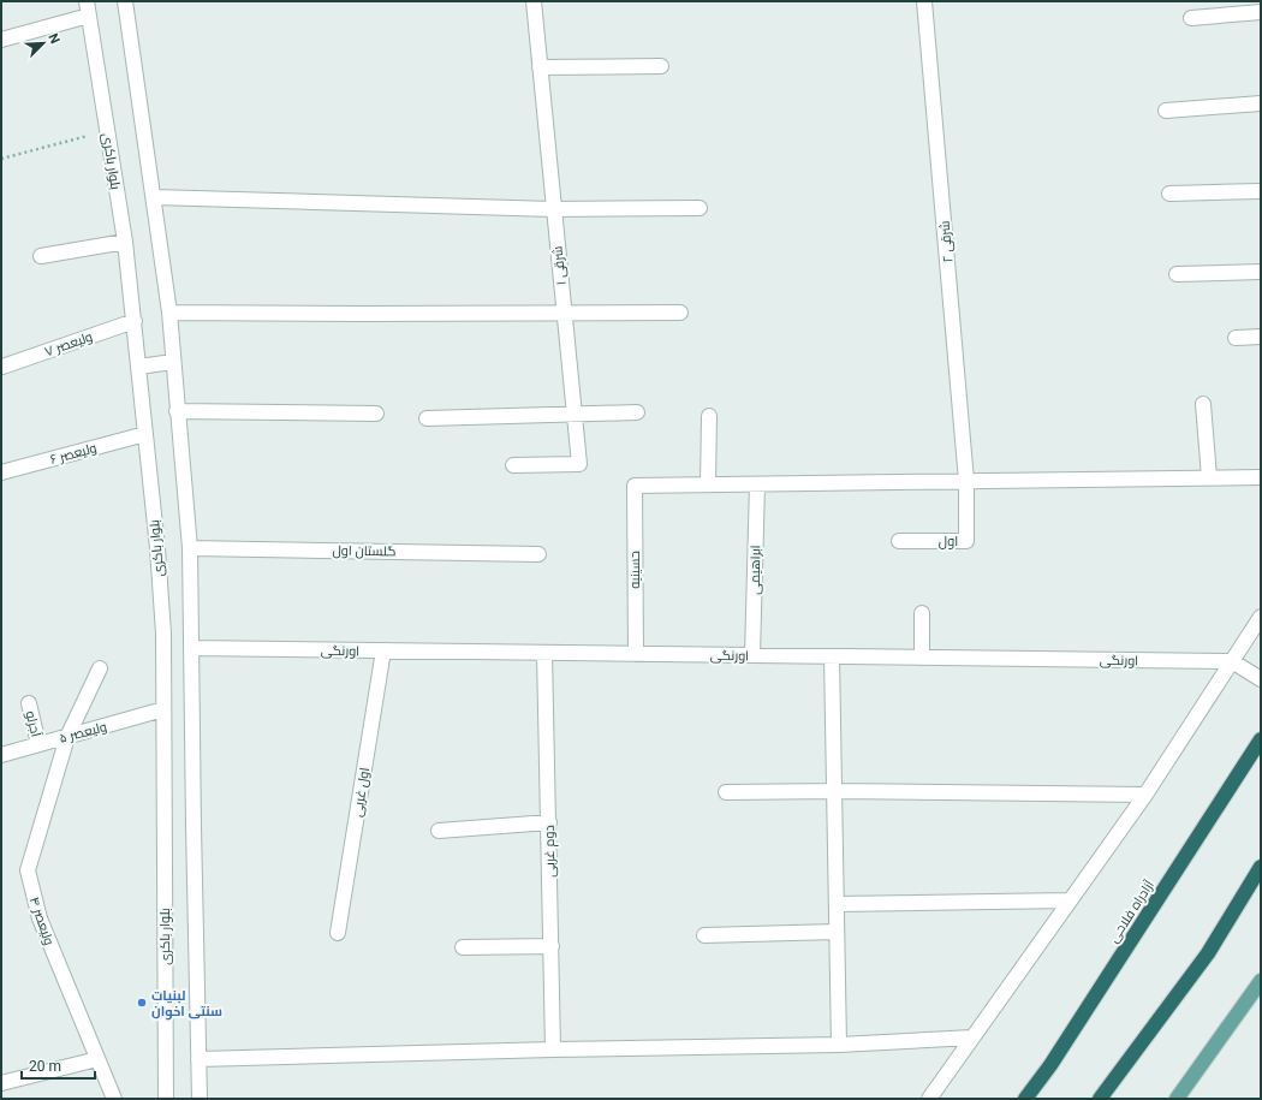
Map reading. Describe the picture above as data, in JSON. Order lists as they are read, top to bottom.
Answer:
{
  "streets": {
    "highway": ["آزادراه فلاحی"],
    "street": [
      "بلوار باکری",
      "۲ شرقی",
      "۱ شرقی",
      "ولیعصر ۷",
      "ولیعصر ۶",
      "اول",
      "گلستان اول",
      "حسینیه",
      "ابراهیمی",
      "اورنگی",
      "آجرلو",
      "ولیعصر ۵",
      "اول غربی",
      "دوم غربی",
      "ولیعصر ۴"
    ]
  },
  "crossings": [
    ["بلوار باکری", "ولیعصر ۷"],
    ["بلوار باکری", "ولیعصر ۶"],
    ["بلوار باکری", "ولیعصر ۵"],
    ["۲ شرقی", "اول"],
    ["حسینیه", "اورنگی"],
    ["ابراهیمی", "اورنگی"],
    ["اورنگی", "اول غربی"],
    ["اورنگی", "دوم غربی"],
    ["آجرلو", "ولیعصر ۵"],
    ["ولیعصر ۵", "ولیعصر ۴"]
  ],
  "places": ["لبنیات سنتی اخوان"],
  "scale_bar": "20 m",
  "north": "top right"
}
